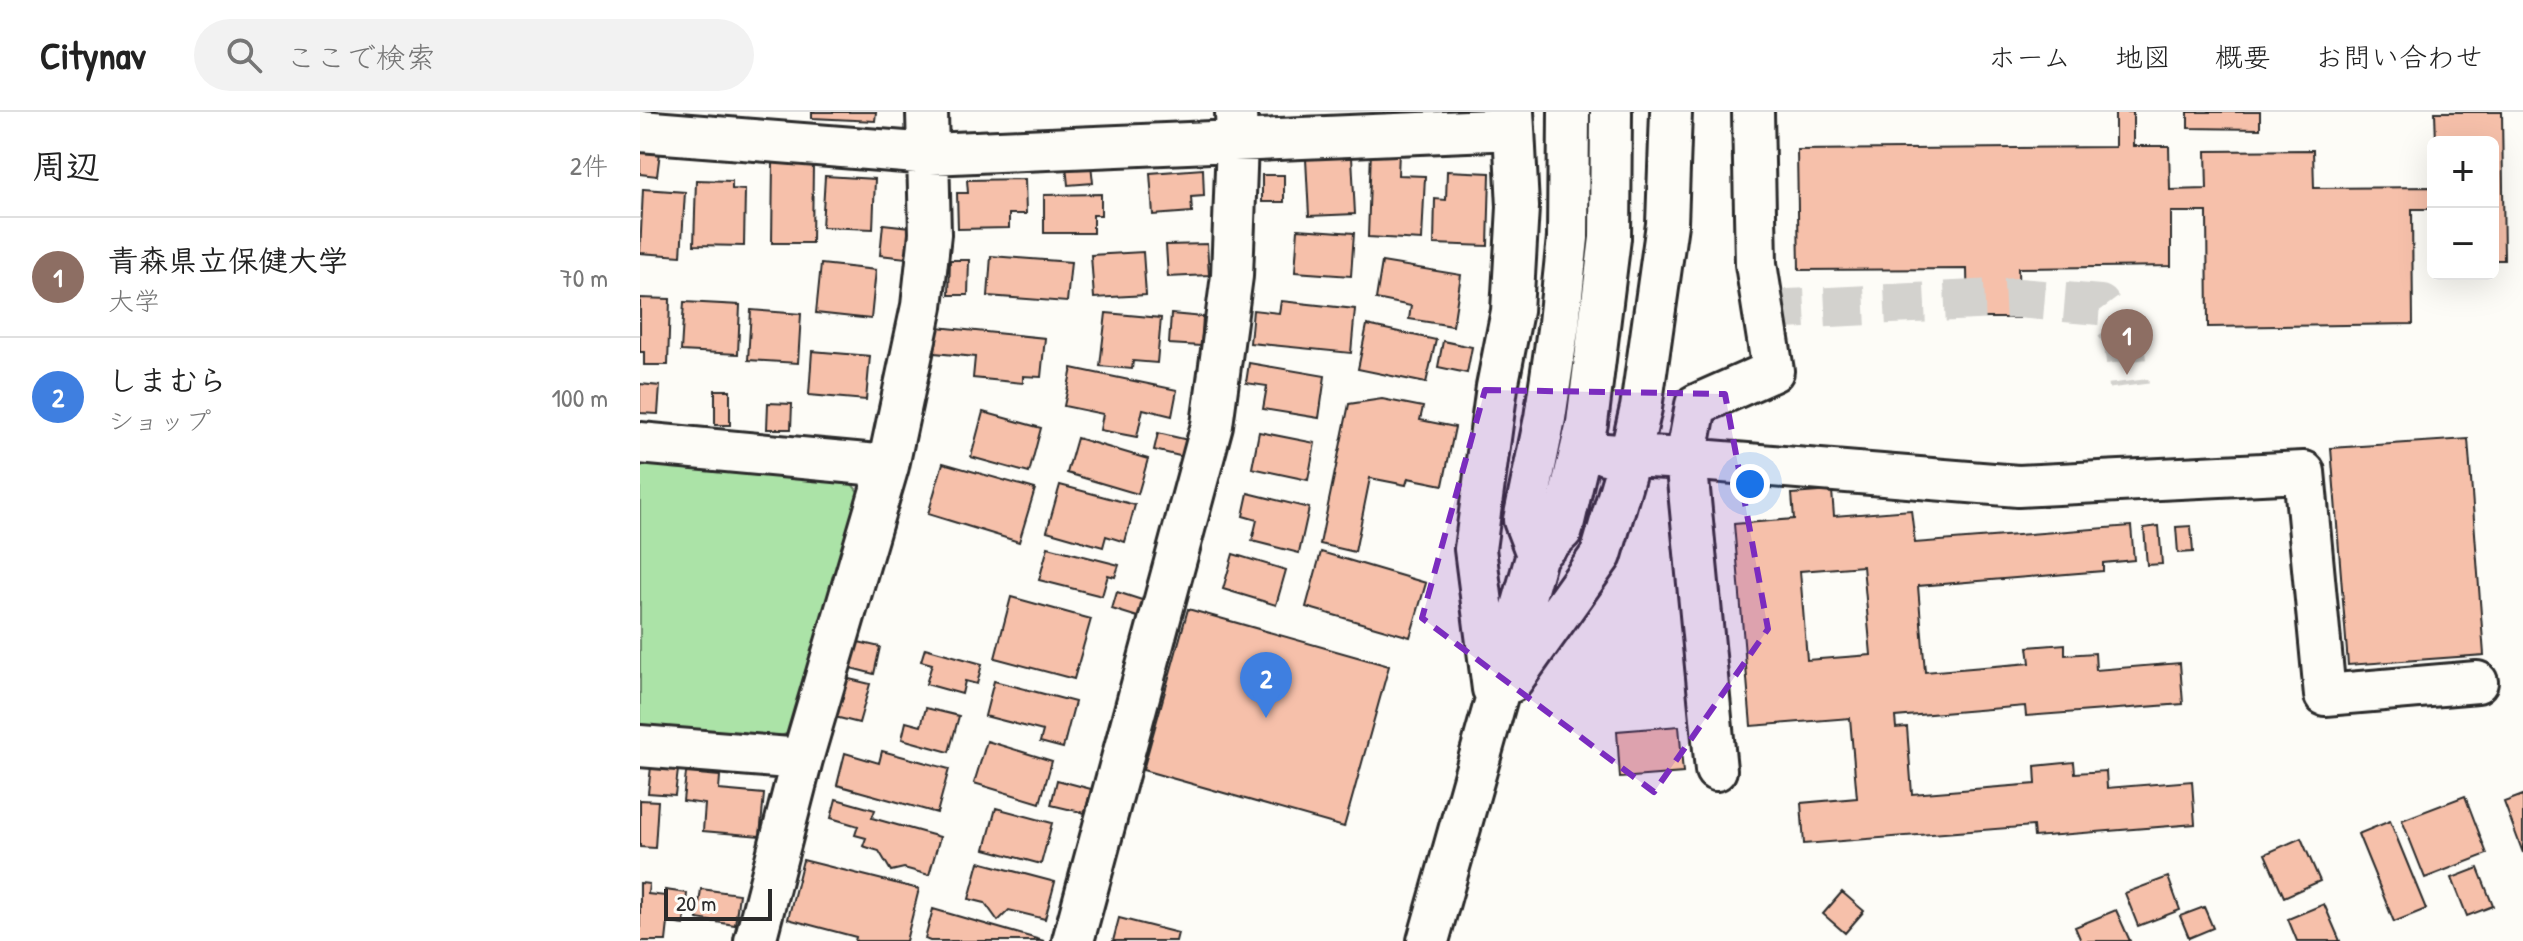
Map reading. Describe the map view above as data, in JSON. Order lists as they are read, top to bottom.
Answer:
{
  "scale_bar": "20 m",
  "page": {
    "header": "Citynav",
    "search": "ここで検索",
    "nav": [
      "ホーム",
      "地図",
      "概要",
      "お問い合わせ"
    ],
    "heading": ["周辺", "2件"],
    "map_buttons": ["+", "−"],
    "list": [
      {
        "mark": "1",
        "name": "青森県立保健大学",
        "note": "大学",
        "value": "70 m"
      },
      {
        "mark": "2",
        "name": "しまむら",
        "note": "ショップ",
        "value": "100 m"
      }
    ],
    "pins": ["1", "2"],
    "scale": "20 m"
  }
}
